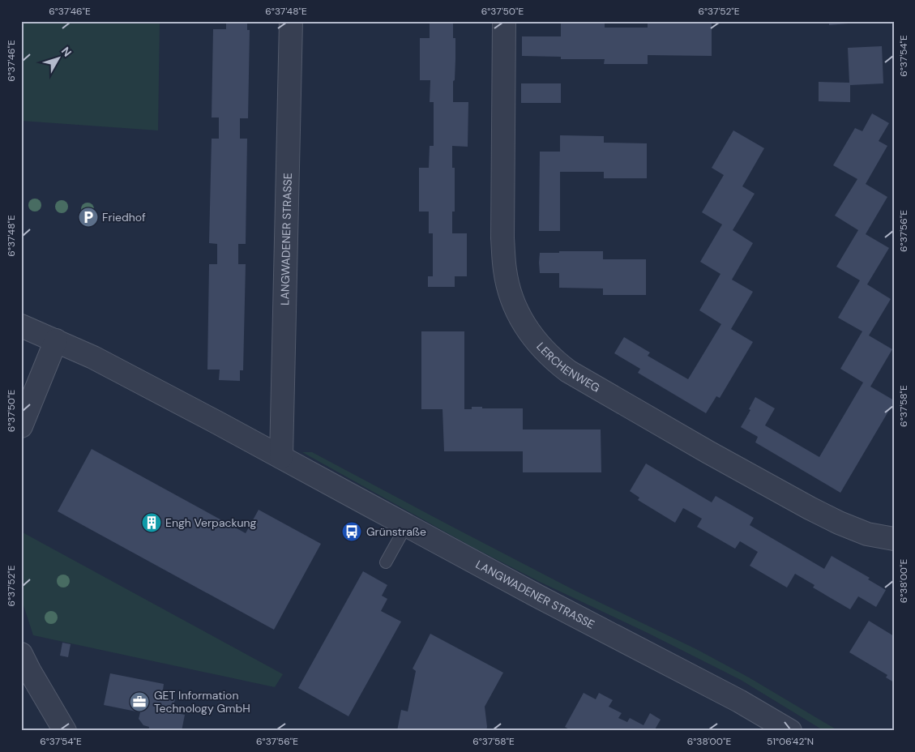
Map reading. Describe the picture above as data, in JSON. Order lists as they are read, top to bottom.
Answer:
{
  "streets": {
    "street": ["LANGWADENER STRASSE", "LERCHENWEG"]
  },
  "places": {
    "parking": ["Friedhof"],
    "building": ["Engh Verpackung"],
    "bus stop": ["Grünstraße"],
    "office": ["GET Information Technology GmbH"]
  },
  "north": "top right",
  "coordinates": [
    "6°37'46\"E",
    "6°37'48\"E",
    "6°37'50\"E",
    "6°37'52\"E",
    "6°37'54\"E",
    "6°37'56\"E",
    "6°37'58\"E",
    "6°38'00\"E",
    "51°06'42\"N"
  ]
}
